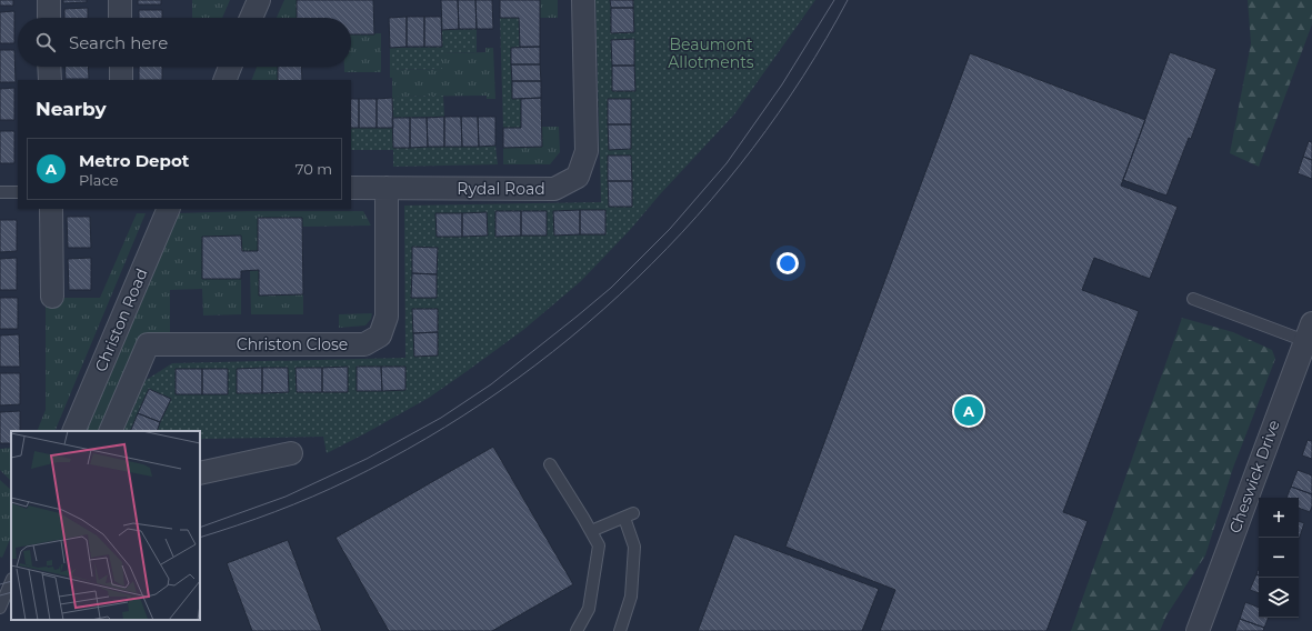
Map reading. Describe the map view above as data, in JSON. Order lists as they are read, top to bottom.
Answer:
{
  "streets": {
    "street": [
      "Rydal Road",
      "Christon Road",
      "Christon Close",
      "Cheswick Drive"
    ]
  },
  "crossings": [
    ["Rydal Road", "Christon Close"]
  ],
  "parks": ["Beaumont Allotments"],
  "page": {
    "search": "Search here",
    "heading": "Nearby",
    "list": [
      {
        "mark": "A",
        "name": "Metro Depot",
        "note": "Place",
        "value": "70 m"
      }
    ],
    "pins": "A",
    "map_buttons": ["+", "−"]
  }
}
